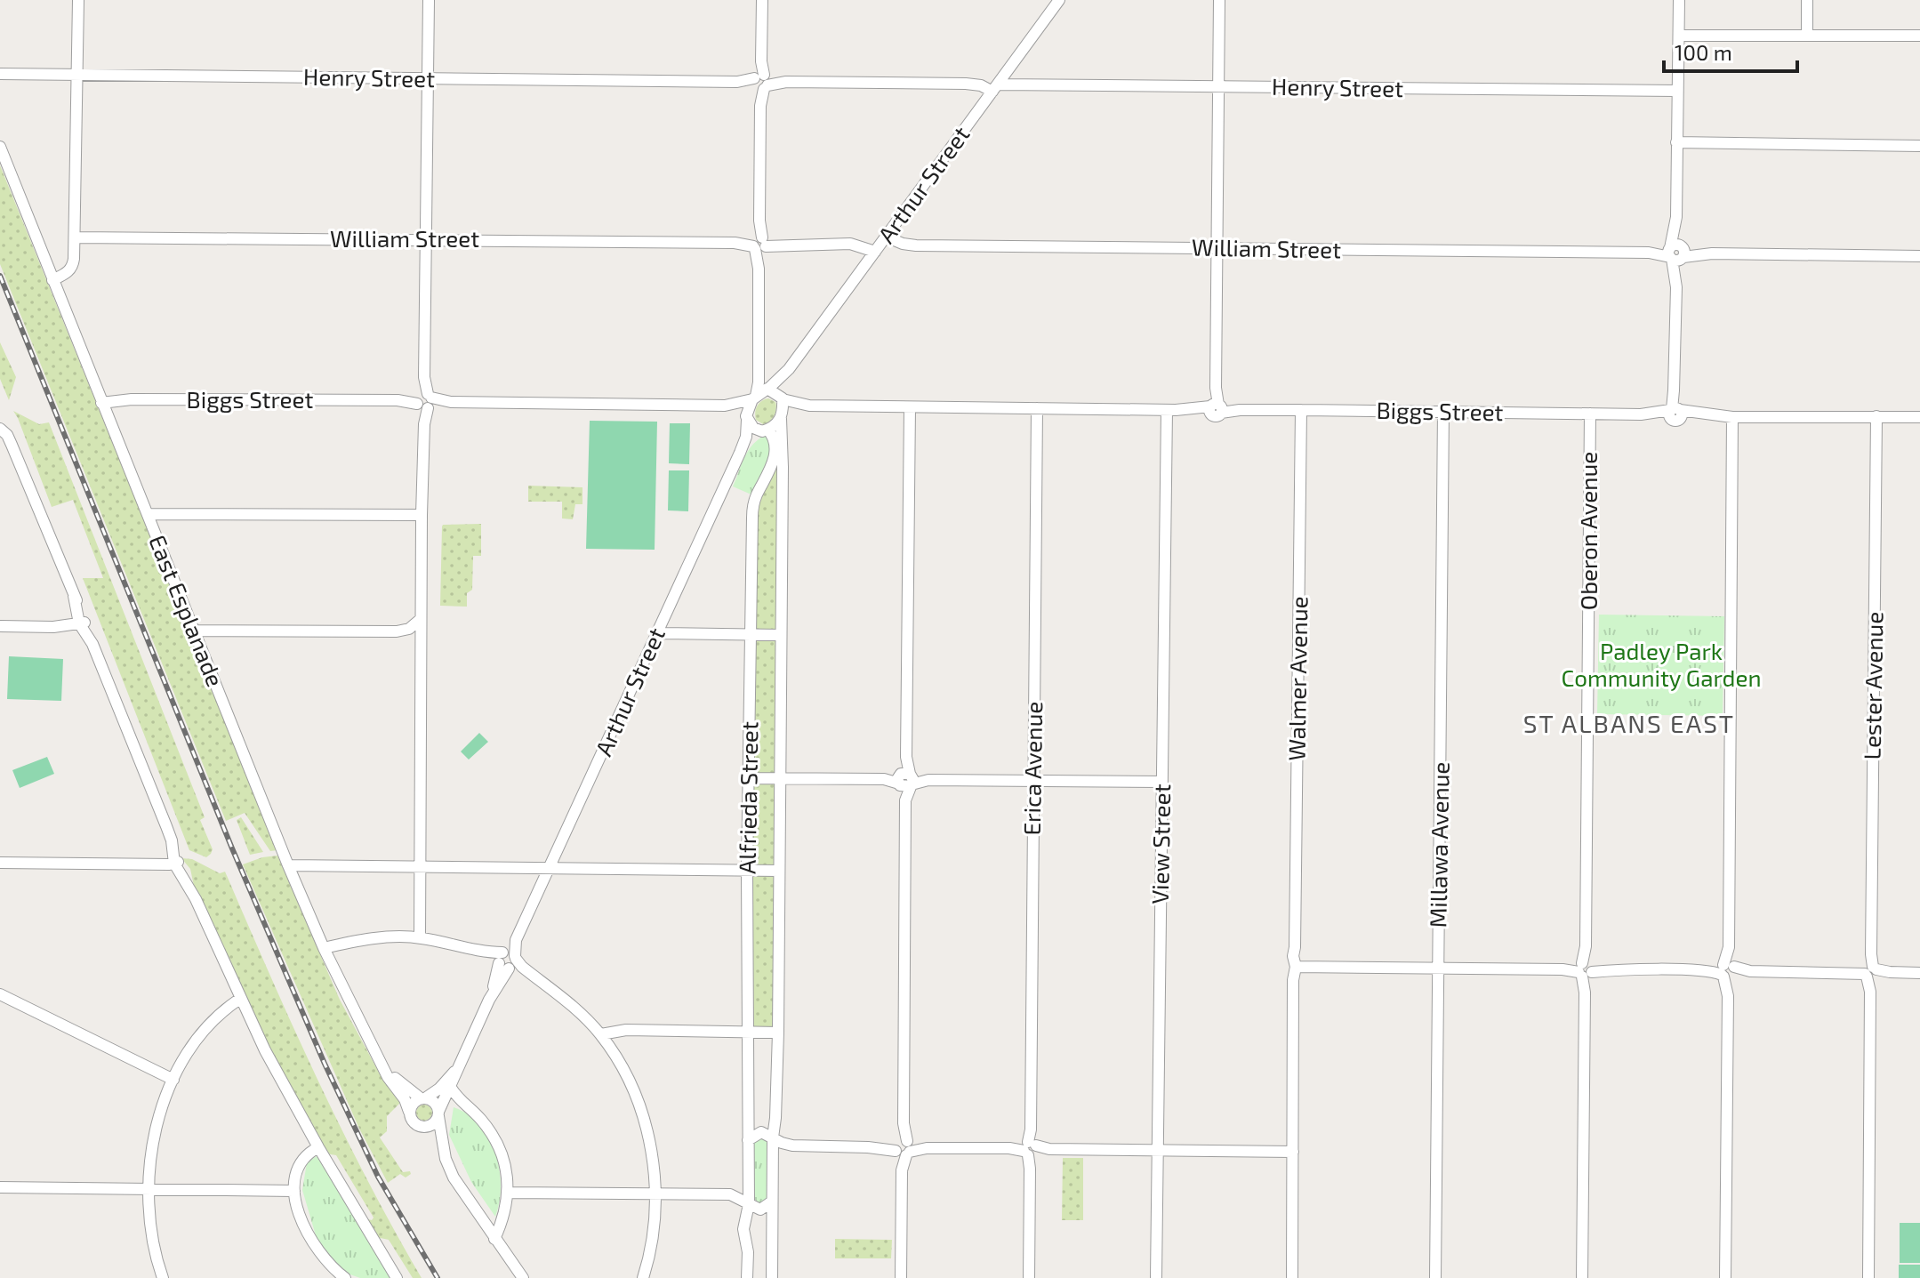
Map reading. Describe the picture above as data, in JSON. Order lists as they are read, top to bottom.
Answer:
{
  "streets": {
    "street": [
      "Henry Street",
      "Arthur Street",
      "William Street",
      "Biggs Street",
      "Oberon Avenue",
      "East Esplanade",
      "Walmer Avenue",
      "Lester Avenue",
      "Erica Avenue",
      "Alfrieda Street",
      "View Street",
      "Millawa Avenue"
    ]
  },
  "crossings": [
    ["Henry Street", "Arthur Street"],
    ["Arthur Street", "William Street"],
    ["Arthur Street", "Biggs Street"],
    ["Arthur Street", "Alfrieda Street"],
    ["Biggs Street", "Oberon Avenue"],
    ["Biggs Street", "East Esplanade"],
    ["Biggs Street", "Walmer Avenue"],
    ["Biggs Street", "Lester Avenue"],
    ["Biggs Street", "Erica Avenue"],
    ["Biggs Street", "Alfrieda Street"],
    ["Biggs Street", "View Street"],
    ["Biggs Street", "Millawa Avenue"]
  ],
  "districts": ["ST ALBANS EAST"],
  "parks": ["Padley Park Community Garden"],
  "scale_bar": "100 m"
}
